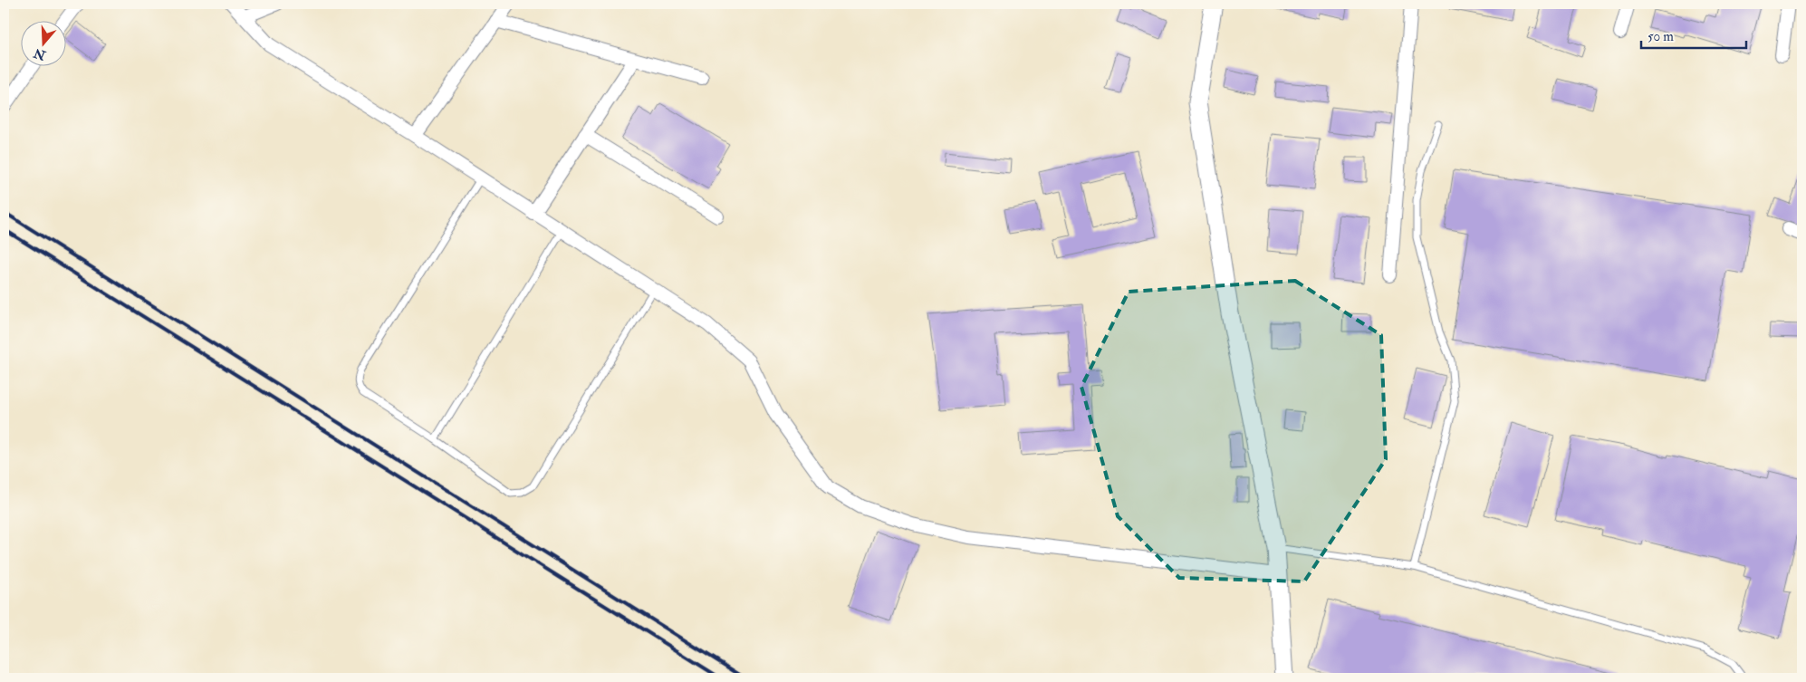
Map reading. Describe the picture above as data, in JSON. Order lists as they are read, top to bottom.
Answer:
{
  "scale_bar": "50 m",
  "north": "bottom"
}
